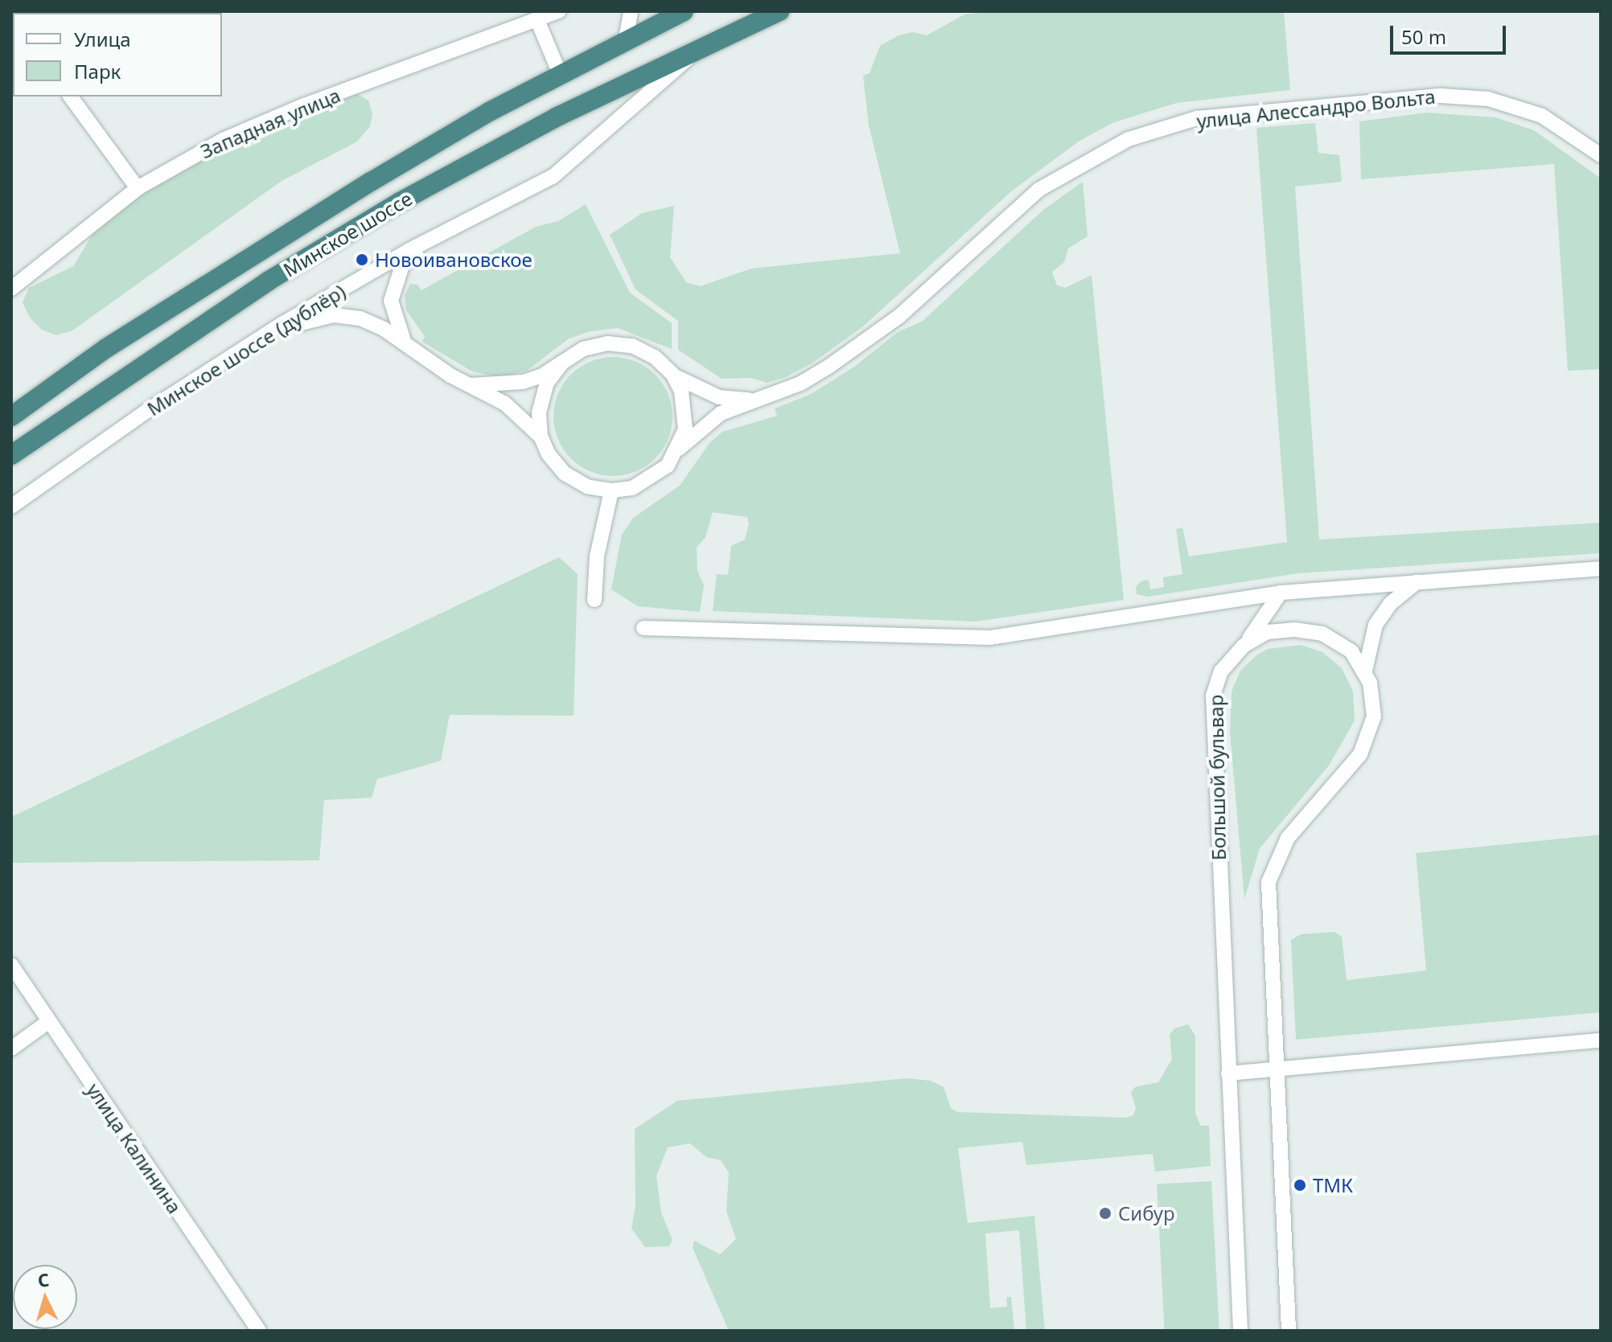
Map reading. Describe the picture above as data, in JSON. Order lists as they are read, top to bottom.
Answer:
{
  "streets": {
    "highway": ["Минское шоссе"],
    "street": [
      "улица Алессандро Вольта",
      "Западная улица",
      "Минское шоссе (дублёр)",
      "Большой бульвар",
      "улица Калинина"
    ]
  },
  "crossings": [
    ["Минское шоссе", "Минское шоссе (дублёр)"]
  ],
  "places": ["Новоивановское", "ТМК", "Сибур"],
  "legend": ["Улица", "Парк"],
  "scale_bar": "50 m",
  "north": "top"
}
